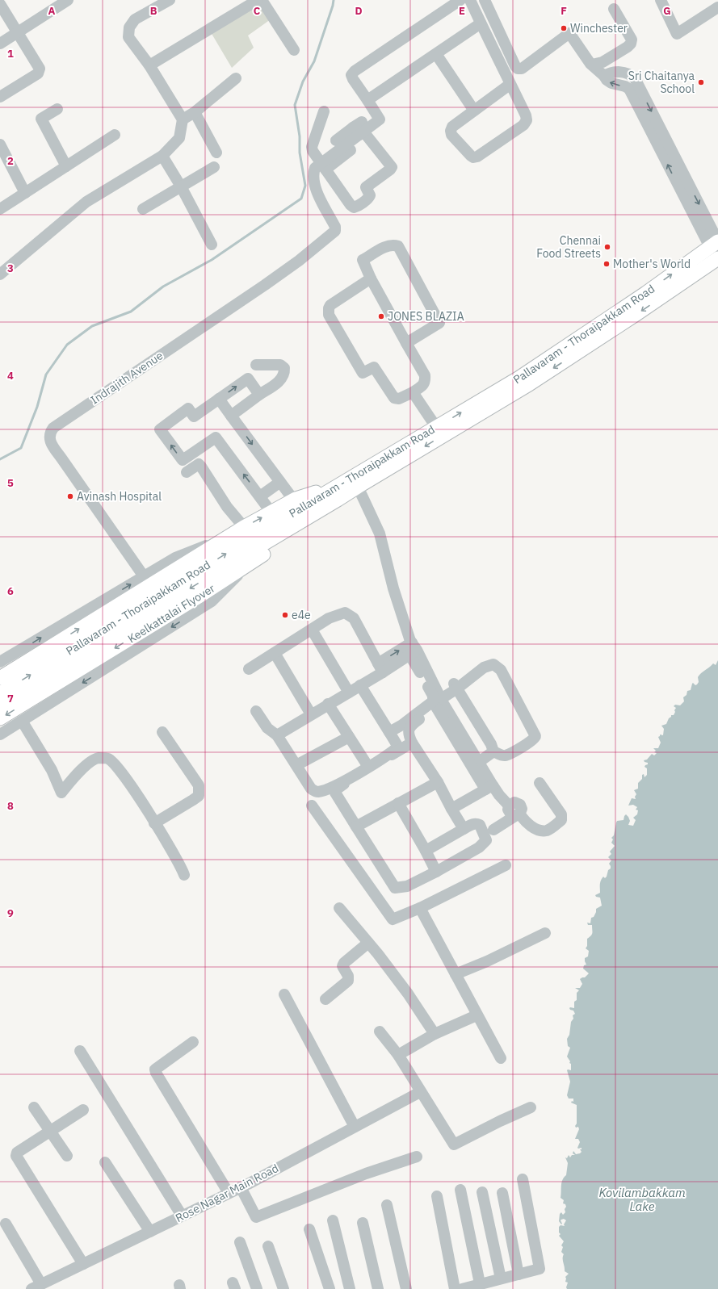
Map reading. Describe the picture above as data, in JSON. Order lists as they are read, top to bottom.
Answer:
{
  "streets": {
    "main road": ["Pallavaram - Thoraipakkam Road", "Keelkattalai Flyover"],
    "street": ["Indrajith Avenue", "Rose Nagar Main Road"]
  },
  "crossings": [
    ["Pallavaram - Thoraipakkam Road", "Keelkattalai Flyover"]
  ],
  "water": ["Kovilambakkam Lake"],
  "places": [
    "Winchester",
    "Sri Chaitanya School",
    "Chennai Food Streets",
    "Mother's World",
    "JONES BLAZIA",
    "Avinash Hospital",
    "e4e"
  ],
  "grid": {
    "columns": [
      "A",
      "B",
      "C",
      "D",
      "E",
      "F",
      "G"
    ],
    "rows": [
      "1",
      "2",
      "3",
      "4",
      "5",
      "6",
      "7",
      "8",
      "9"
    ]
  }
}
